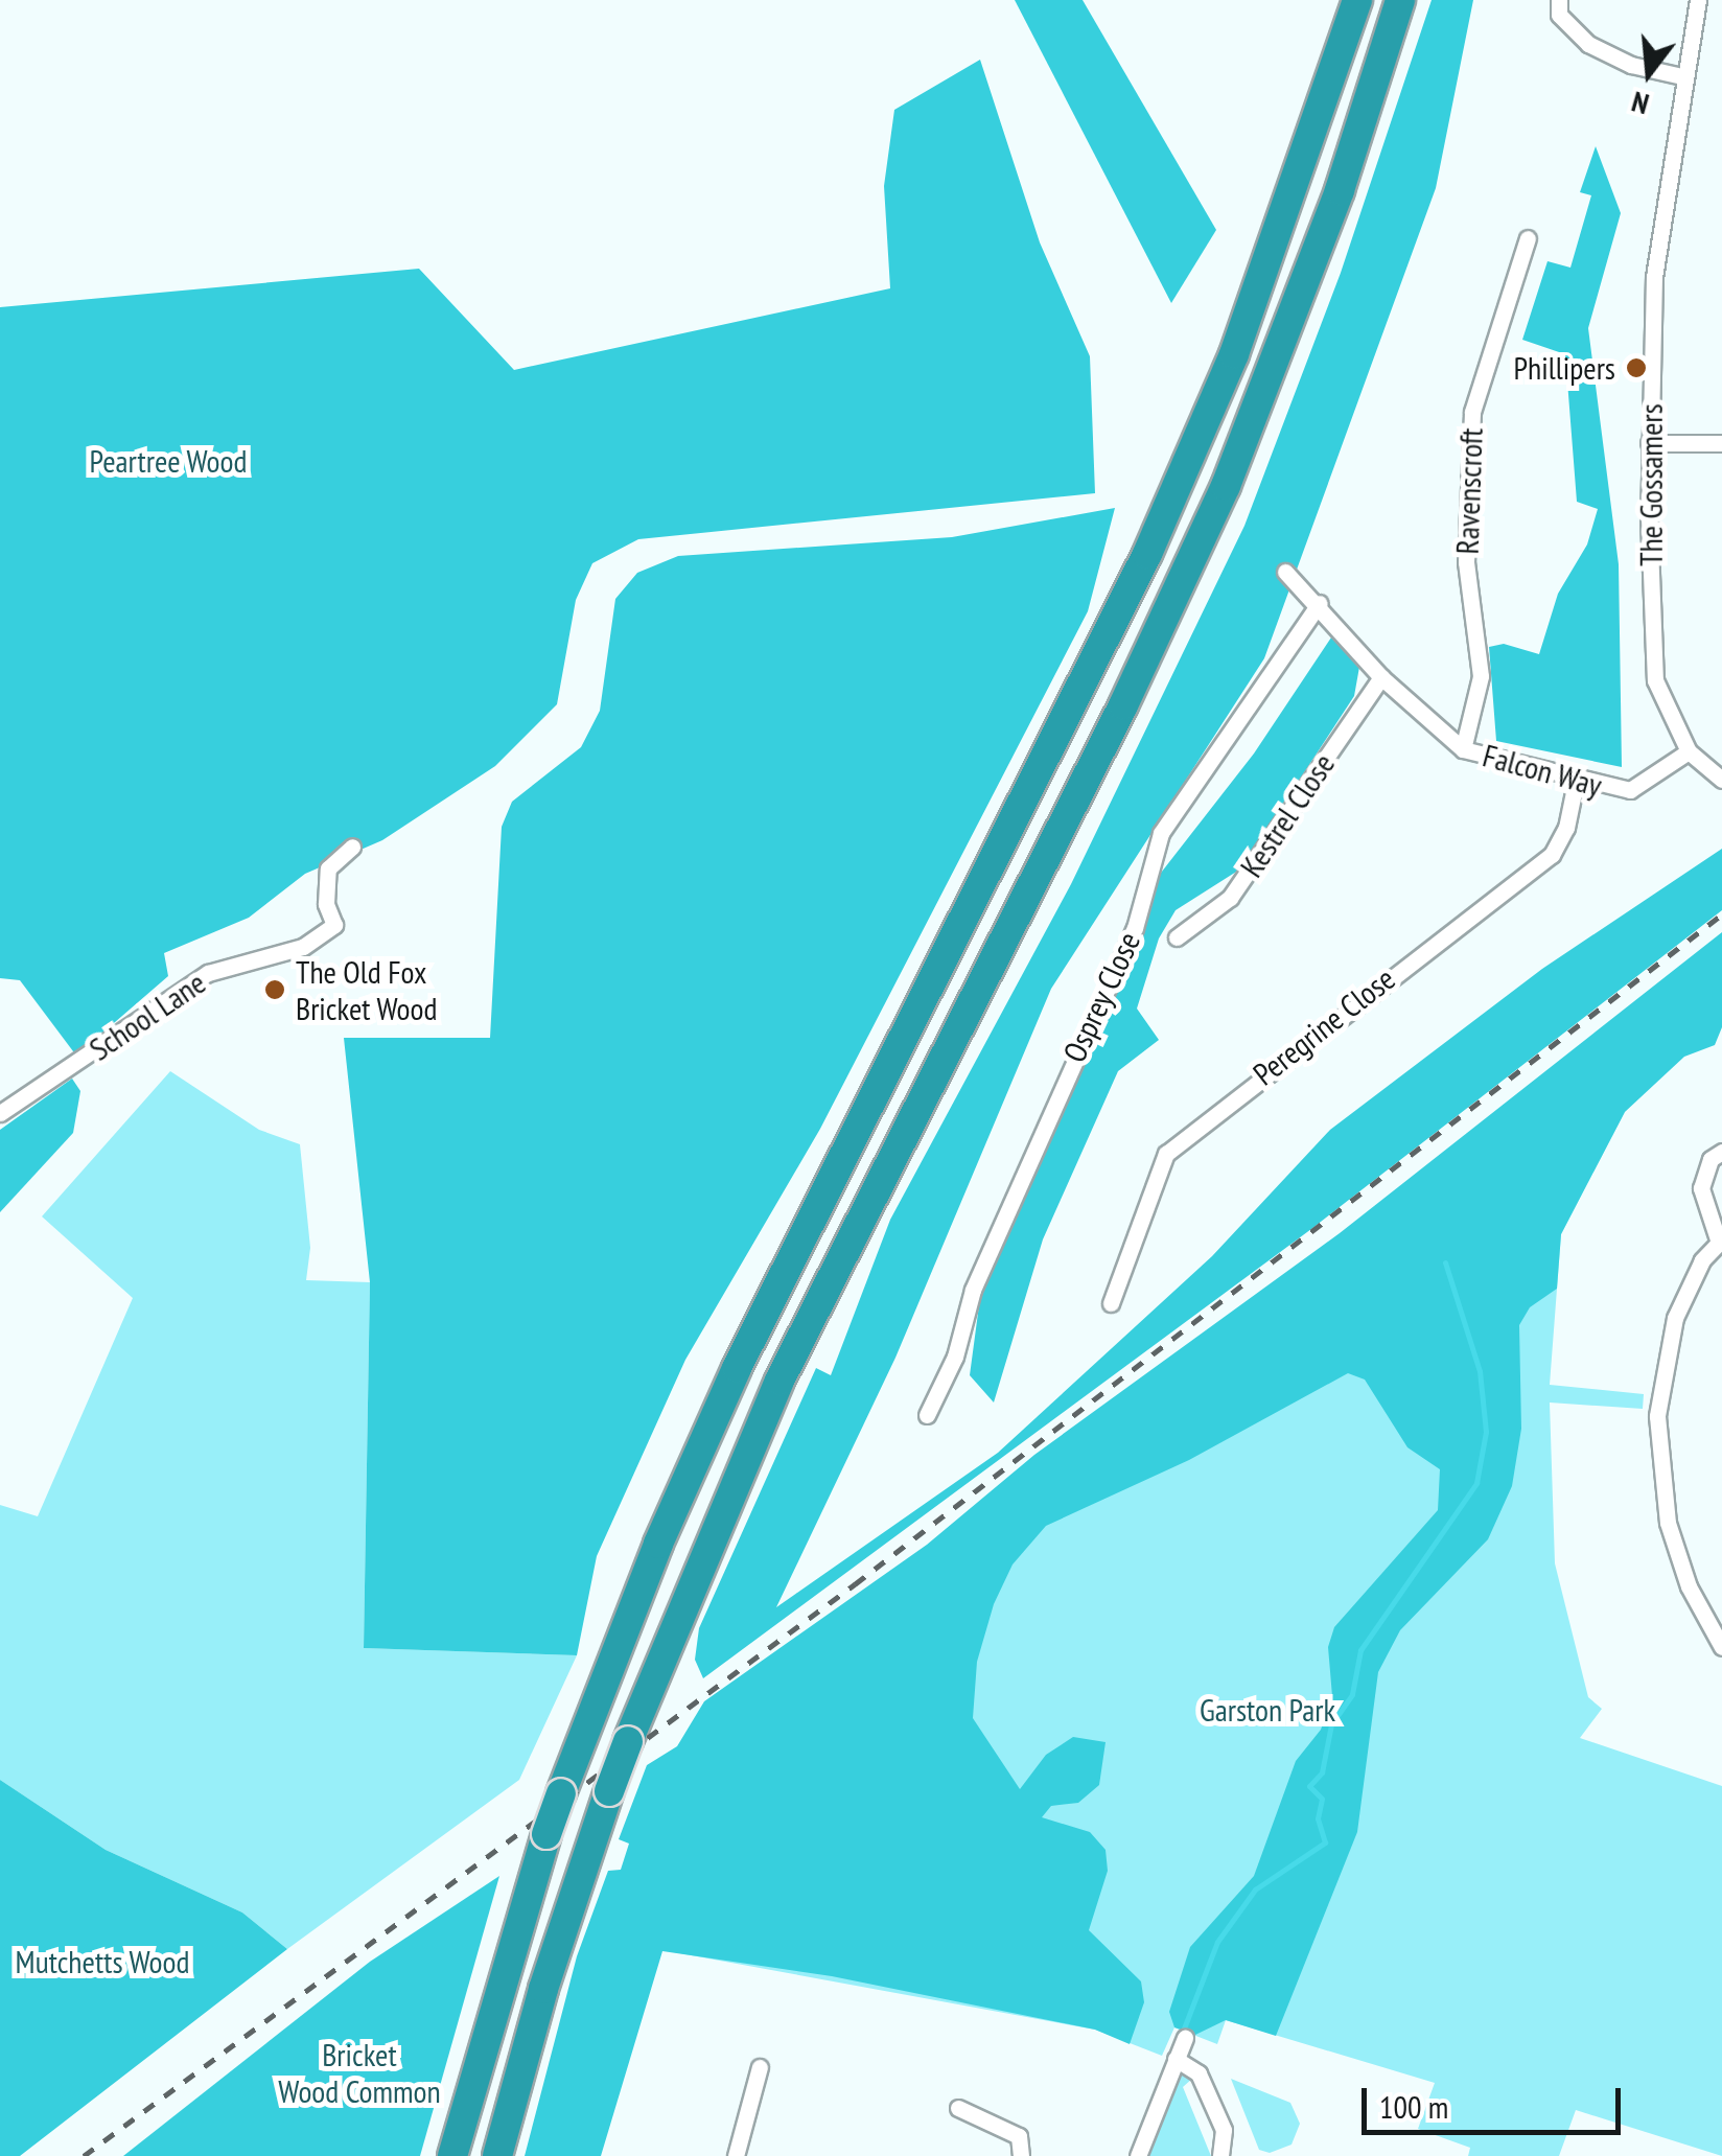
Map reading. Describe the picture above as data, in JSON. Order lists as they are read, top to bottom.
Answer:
{
  "streets": {
    "street": [
      "The Gossamers",
      "Ravenscroft",
      "Falcon Way",
      "Kestrel Close",
      "Osprey Close",
      "School Lane",
      "Peregrine Close"
    ]
  },
  "crossings": [
    ["The Gossamers", "Falcon Way"],
    ["Ravenscroft", "Falcon Way"],
    ["Falcon Way", "Kestrel Close"],
    ["Falcon Way", "Osprey Close"],
    ["Falcon Way", "Peregrine Close"]
  ],
  "parks": [
    "Peartree Wood",
    "Garston Park",
    "Mutchetts Wood",
    "Bricket Wood Common"
  ],
  "places": ["Phillipers", "The Old Fox Bricket Wood"],
  "scale_bar": "100 m",
  "north": "bottom"
}
